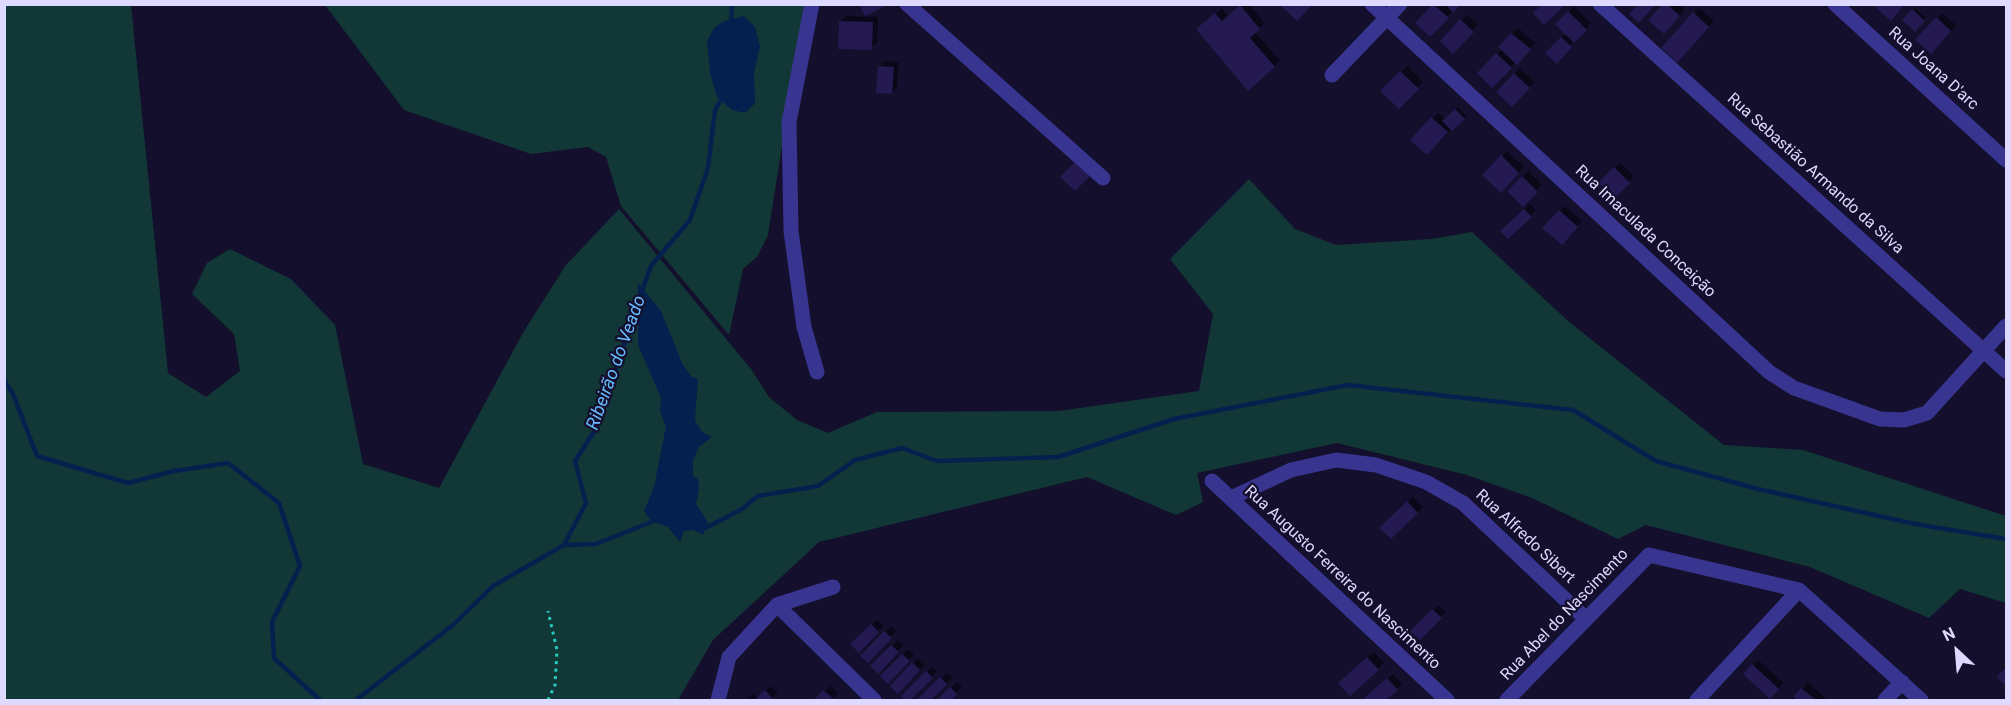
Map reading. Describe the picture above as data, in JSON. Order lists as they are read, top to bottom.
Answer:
{
  "streets": {
    "street": [
      "Rua Joana D'arc",
      "Rua Sebastião Armando da Silva",
      "Rua Imaculada Conceição",
      "Rua Alfredo Sibert",
      "Rua Augusto Ferreira do Nascimento",
      "Rua Abel do Nascimento"
    ]
  },
  "crossings": [
    ["Rua Sebastião Armando da Silva", "Rua Imaculada Conceição"],
    ["Rua Alfredo Sibert", "Rua Augusto Ferreira do Nascimento"],
    ["Rua Alfredo Sibert", "Rua Abel do Nascimento"]
  ],
  "water": ["Ribeirão do Veado"],
  "north": "top left"
}
